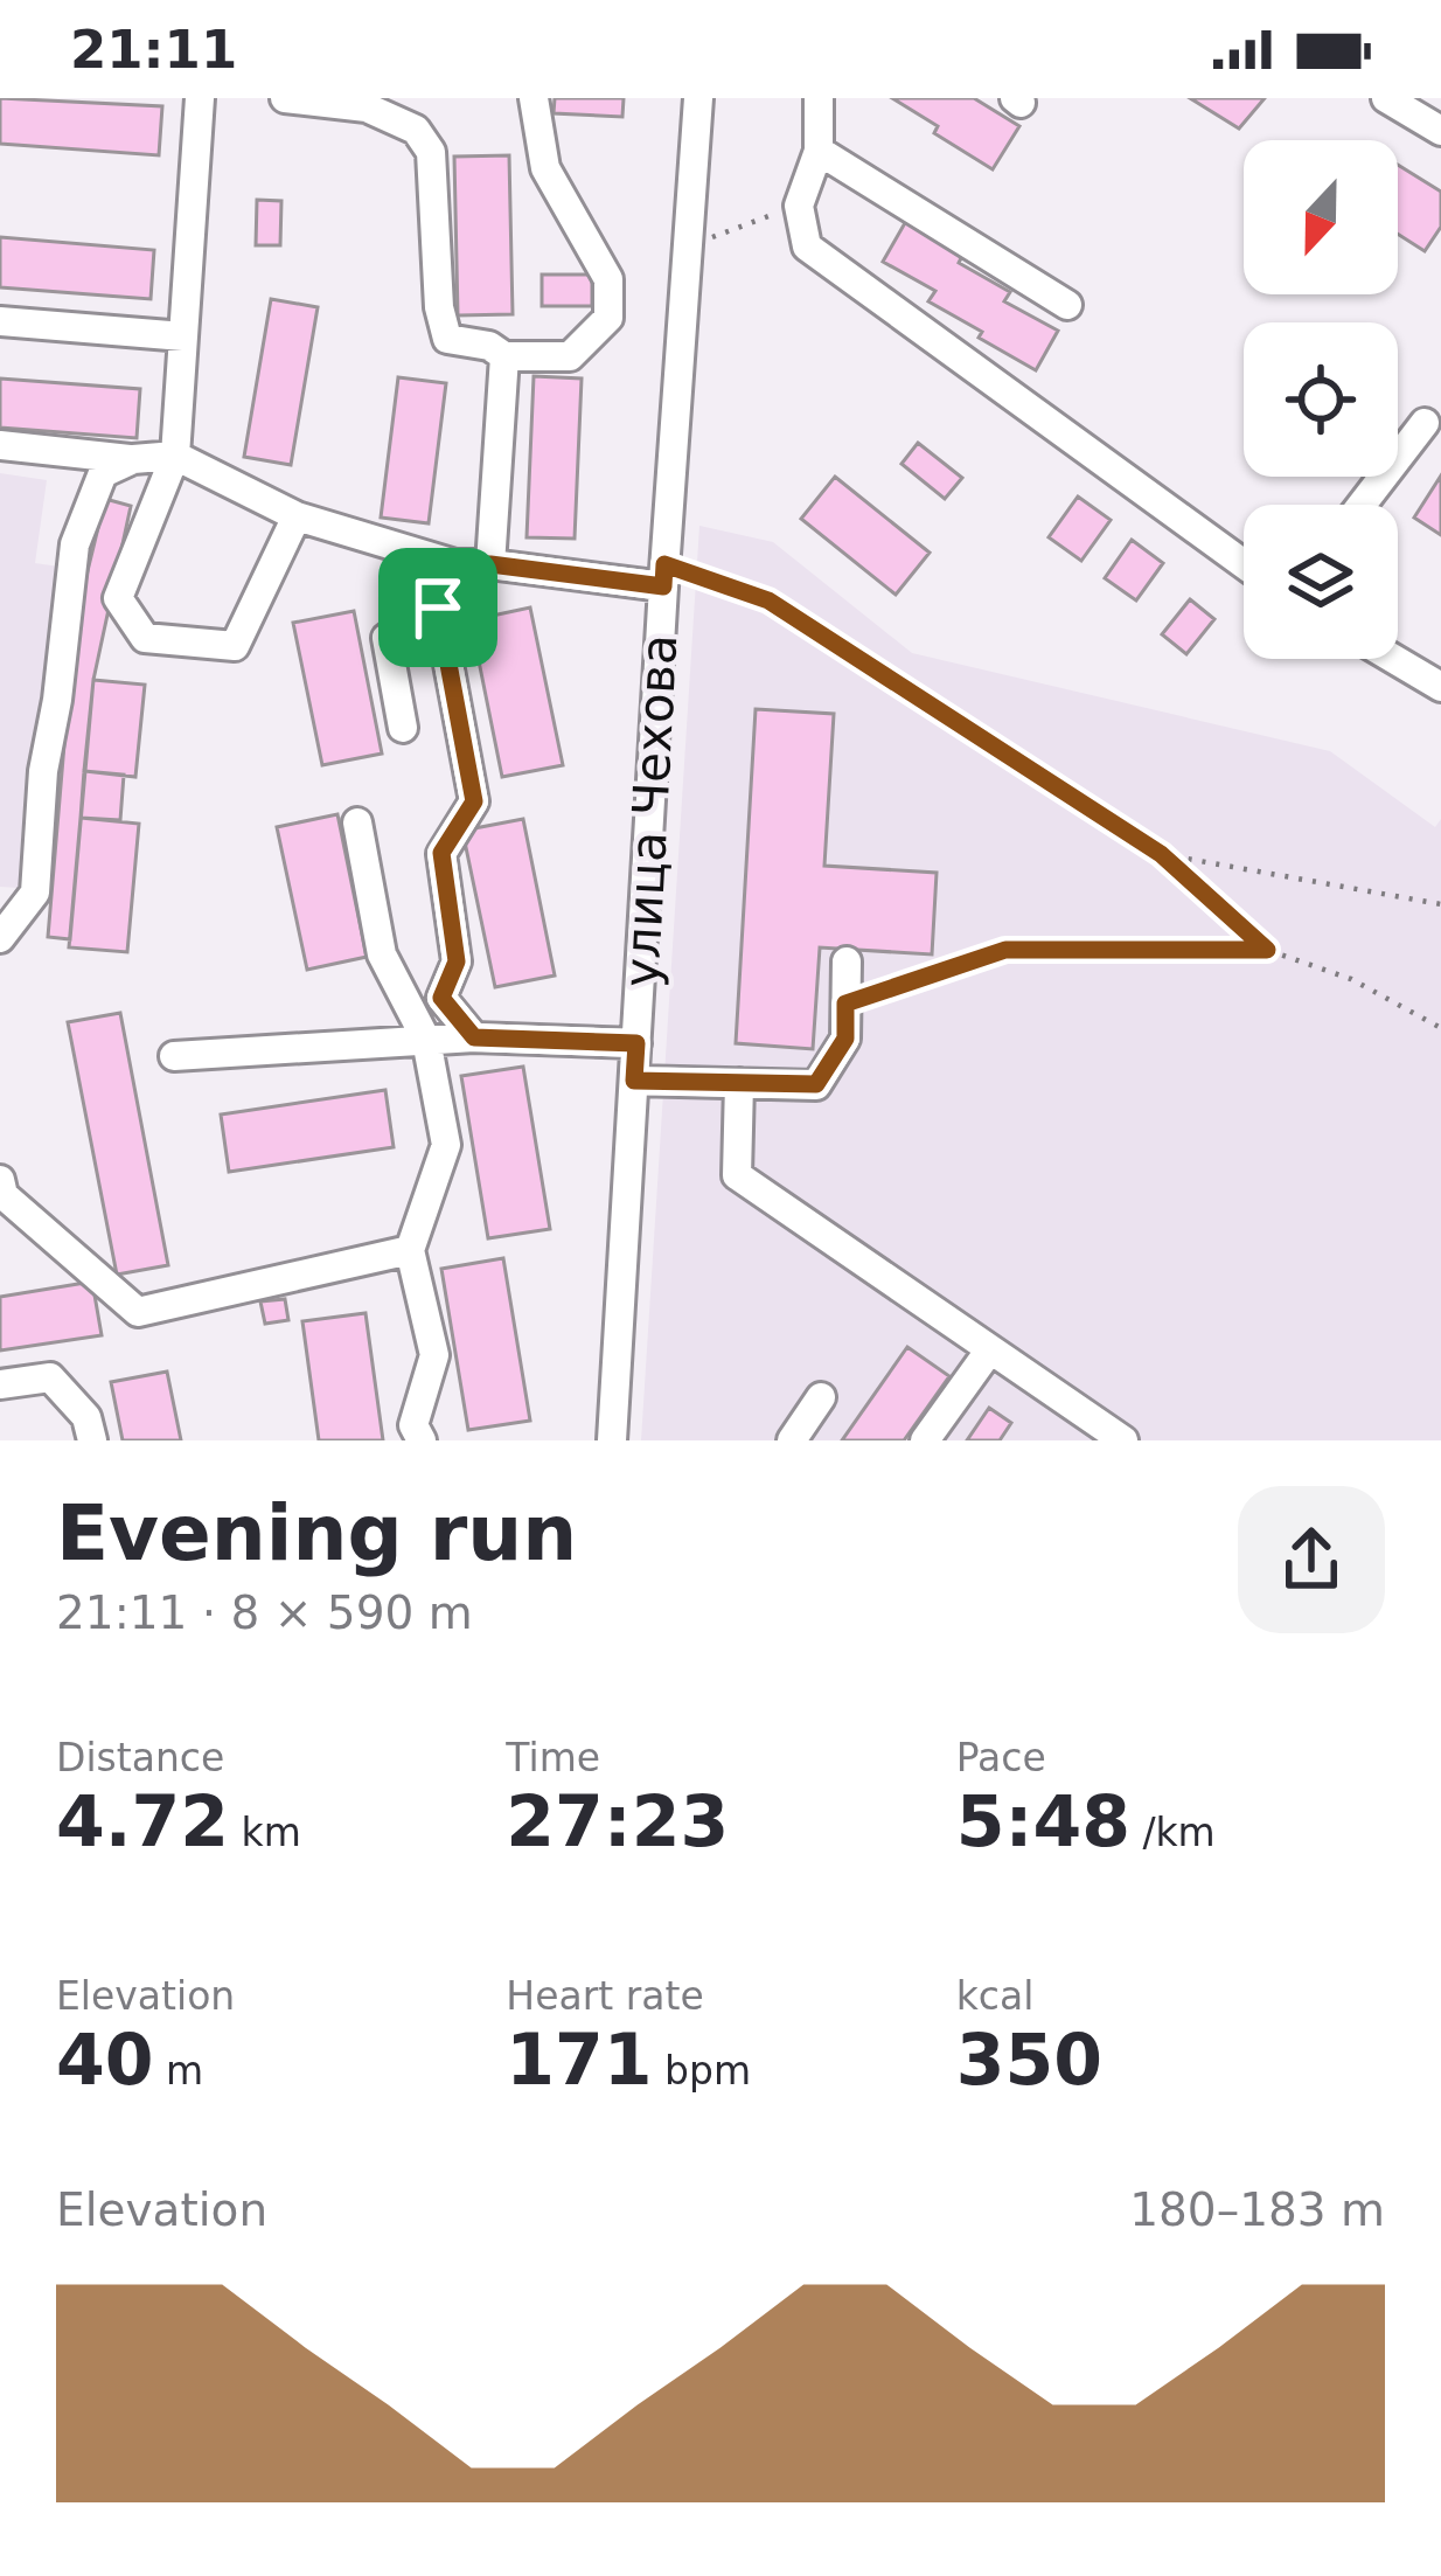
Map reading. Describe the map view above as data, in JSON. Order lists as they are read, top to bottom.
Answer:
{
  "streets": {
    "street": ["улица Чехова"]
  },
  "north": "bottom",
  "page": {
    "status": "21:11",
    "heading": ["Evening run", "21:11 · 8 × 590 m"],
    "stats": [
      ["Distance", "4.72 km"],
      ["Time", "27:23"],
      ["Pace", "5:48 /km"],
      ["Elevation", "40 m"],
      ["Heart rate", "171 bpm"],
      ["kcal", "350"]
    ],
    "chart": ["Elevation", "180–183 m"]
  }
}
